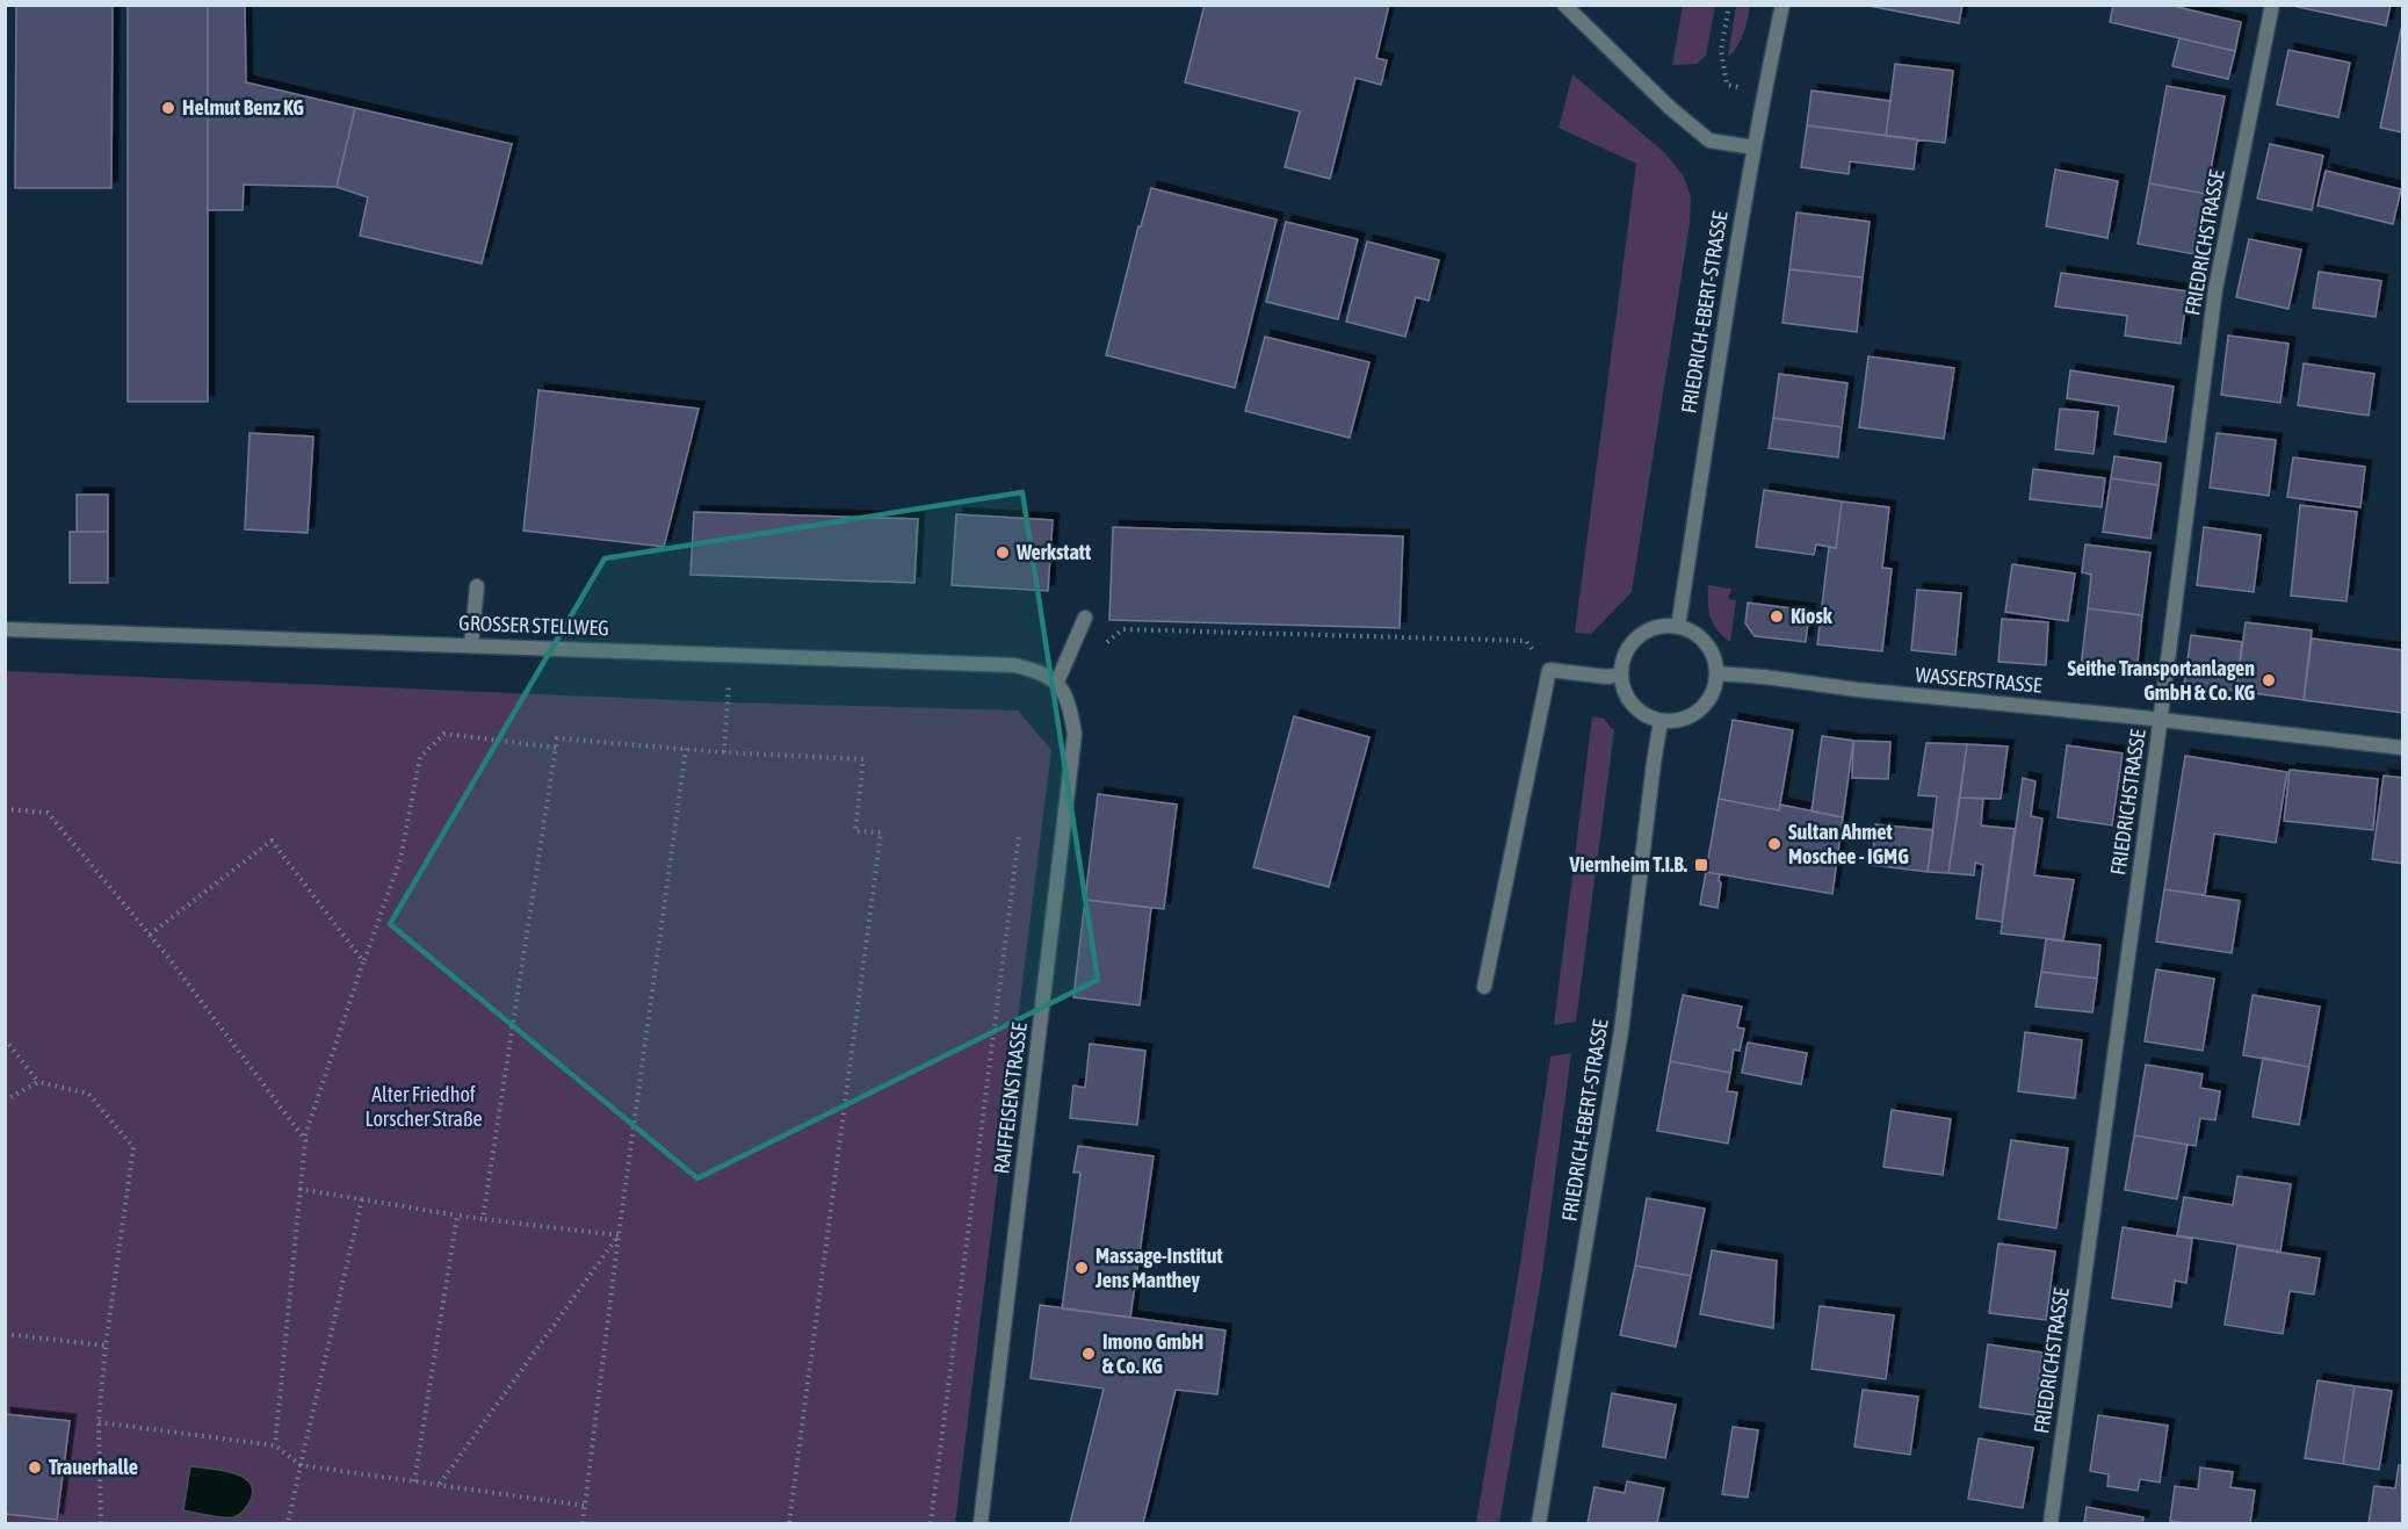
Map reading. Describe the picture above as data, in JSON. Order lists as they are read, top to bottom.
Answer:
{
  "streets": {
    "street": [
      "FRIEDRICHSTRASSE",
      "FRIEDRICH-EBERT-STRASSE",
      "GROSSER STELLWEG",
      "WASSERSTRASSE",
      "RAIFFEISENSTRASSE"
    ]
  },
  "crossings": [
    ["FRIEDRICHSTRASSE", "WASSERSTRASSE"],
    ["FRIEDRICH-EBERT-STRASSE", "WASSERSTRASSE"],
    ["GROSSER STELLWEG", "RAIFFEISENSTRASSE"]
  ],
  "parks": ["Alter Friedhof Lorscher Straße"],
  "places": {
    "other": [
      "Helmut Benz KG",
      "Werkstatt",
      "Kiosk",
      "Seithe Transportanlagen GmbH & Co. KG",
      "Sultan Ahmet Moschee - IGMG",
      "Massage-Institut Jens Manthey",
      "Imono GmbH & Co. KG",
      "Trauerhalle"
    ],
    "transit": ["Viernheim T.I.B."]
  }
}
